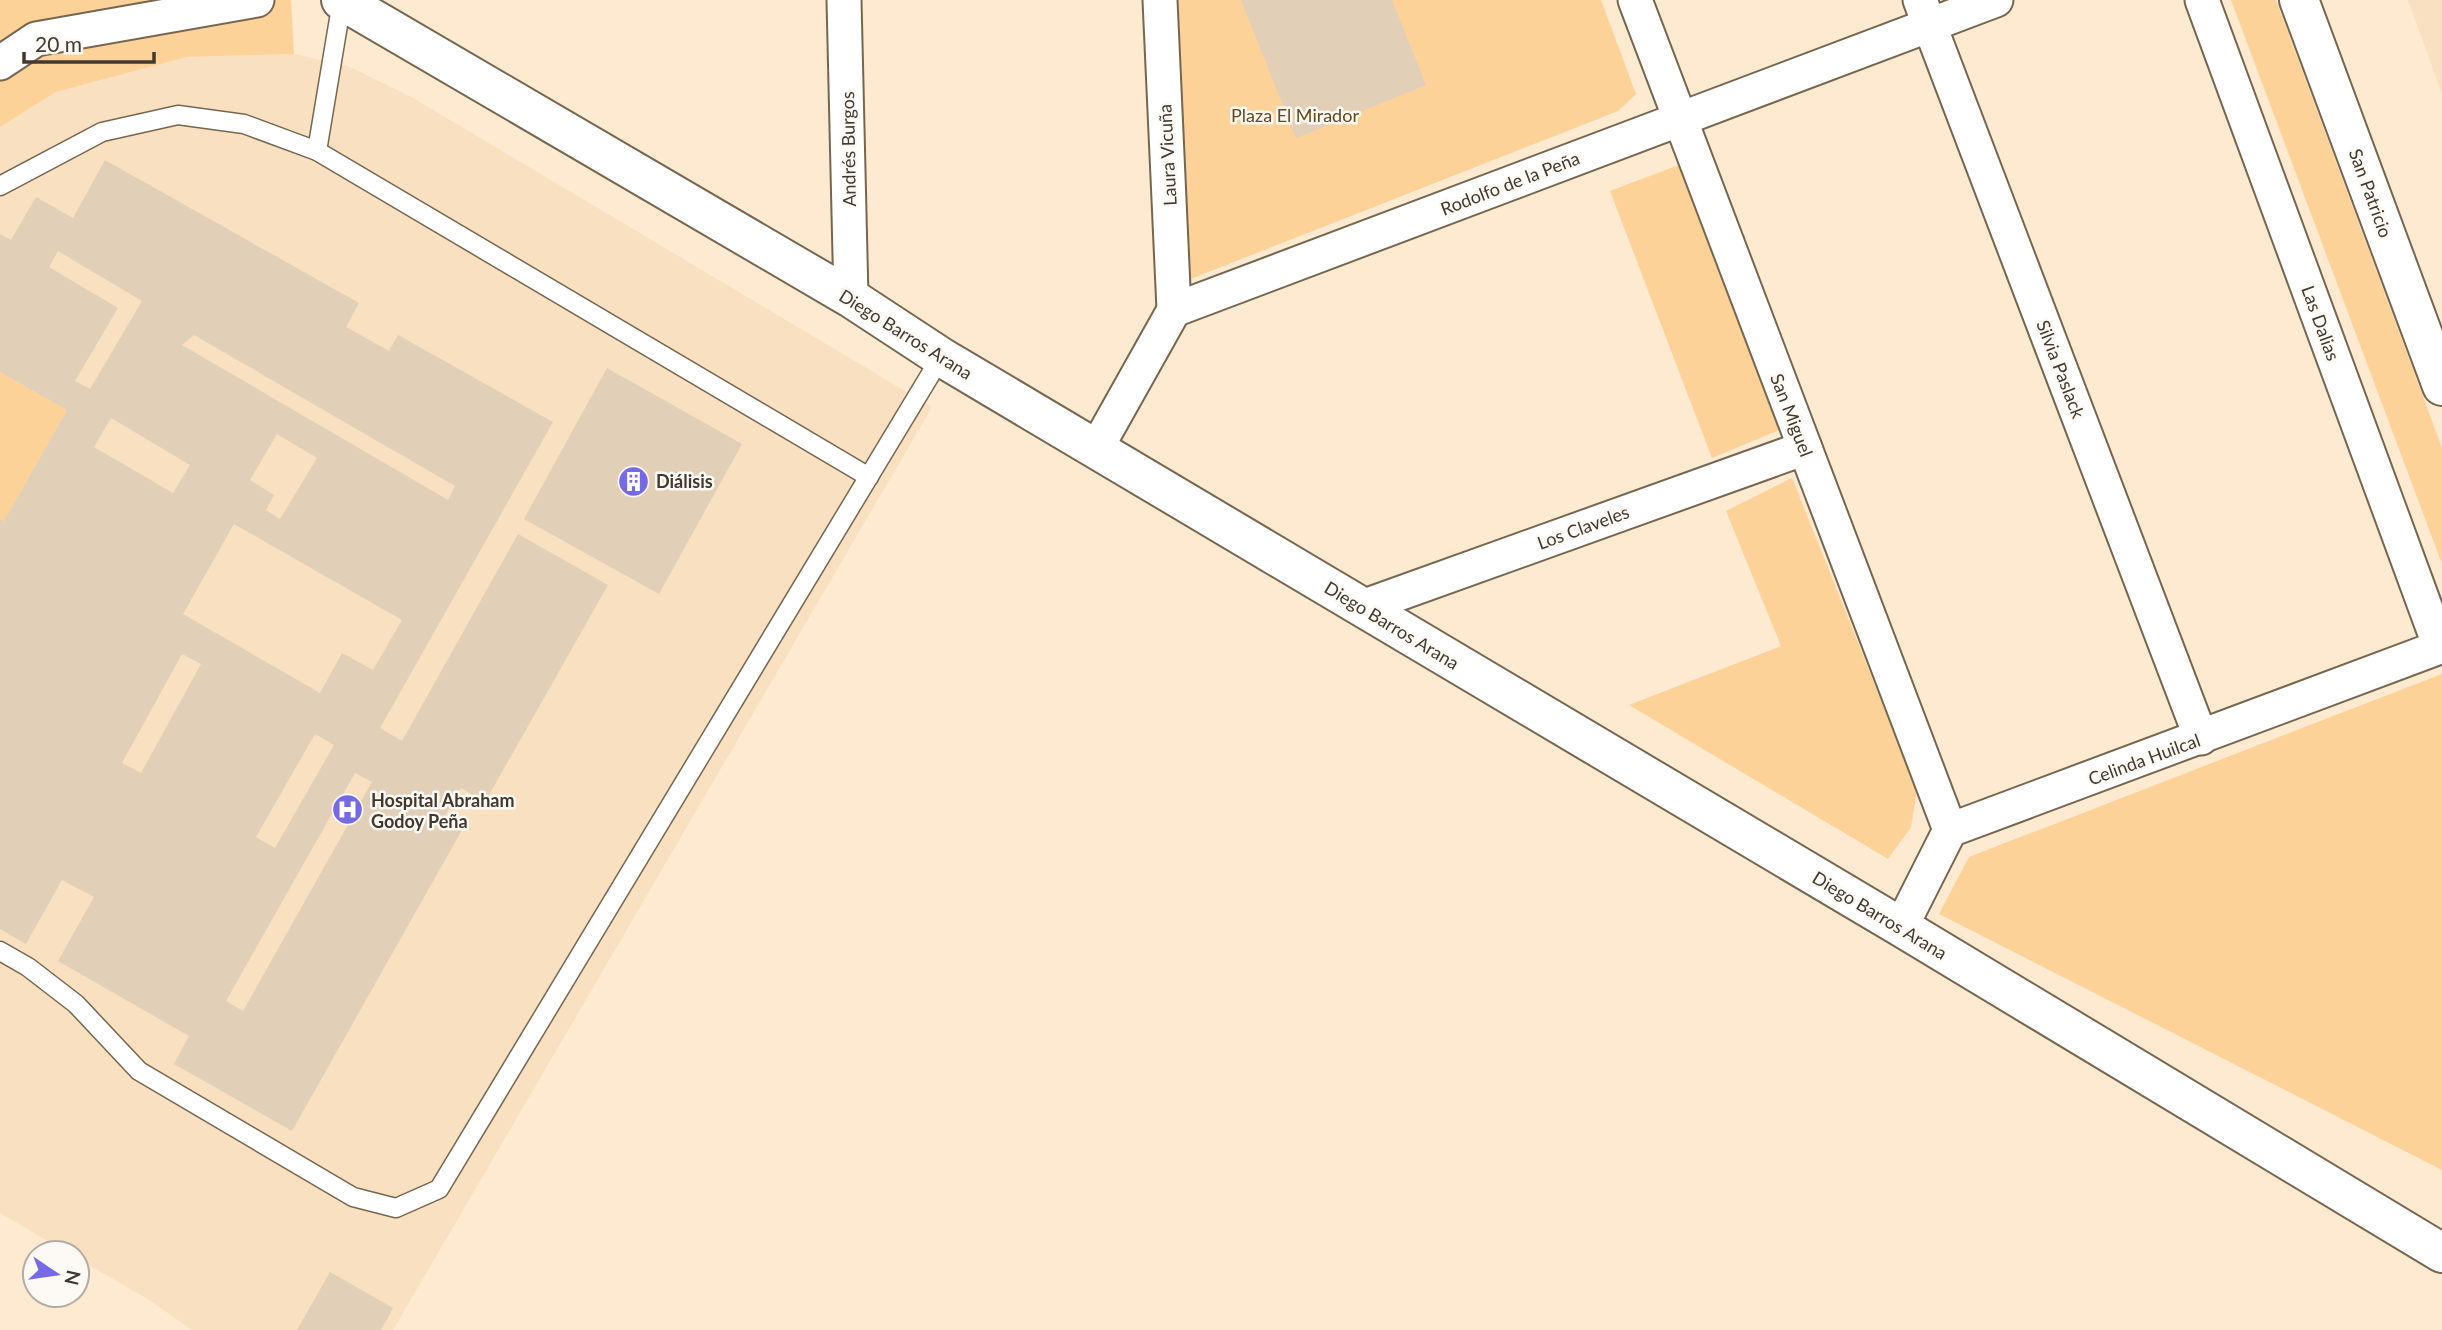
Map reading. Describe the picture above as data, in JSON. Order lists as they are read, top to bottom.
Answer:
{
  "streets": {
    "main road": ["San Patricio", "Diego Barros Arana"],
    "street": [
      "Andrés Burgos",
      "Laura Vicuña",
      "Rodolfo de la Peña",
      "Las Dalias",
      "Silvia Paslack",
      "San Miguel",
      "Los Claveles",
      "Celinda Huilcal"
    ]
  },
  "crossings": [
    ["Andrés Burgos", "Diego Barros Arana"],
    ["Laura Vicuña", "Rodolfo de la Peña"],
    ["Rodolfo de la Peña", "Silvia Paslack"],
    ["Rodolfo de la Peña", "San Miguel"],
    ["Las Dalias", "Celinda Huilcal"],
    ["Diego Barros Arana", "Los Claveles"],
    ["Silvia Paslack", "Celinda Huilcal"],
    ["San Miguel", "Los Claveles"],
    ["San Miguel", "Celinda Huilcal"]
  ],
  "parks": ["Plaza El Mirador"],
  "places": {
    "building": ["Diálisis"],
    "hospital": ["Hospital Abraham Godoy Peña"]
  },
  "scale_bar": "20 m",
  "north": "right"
}
